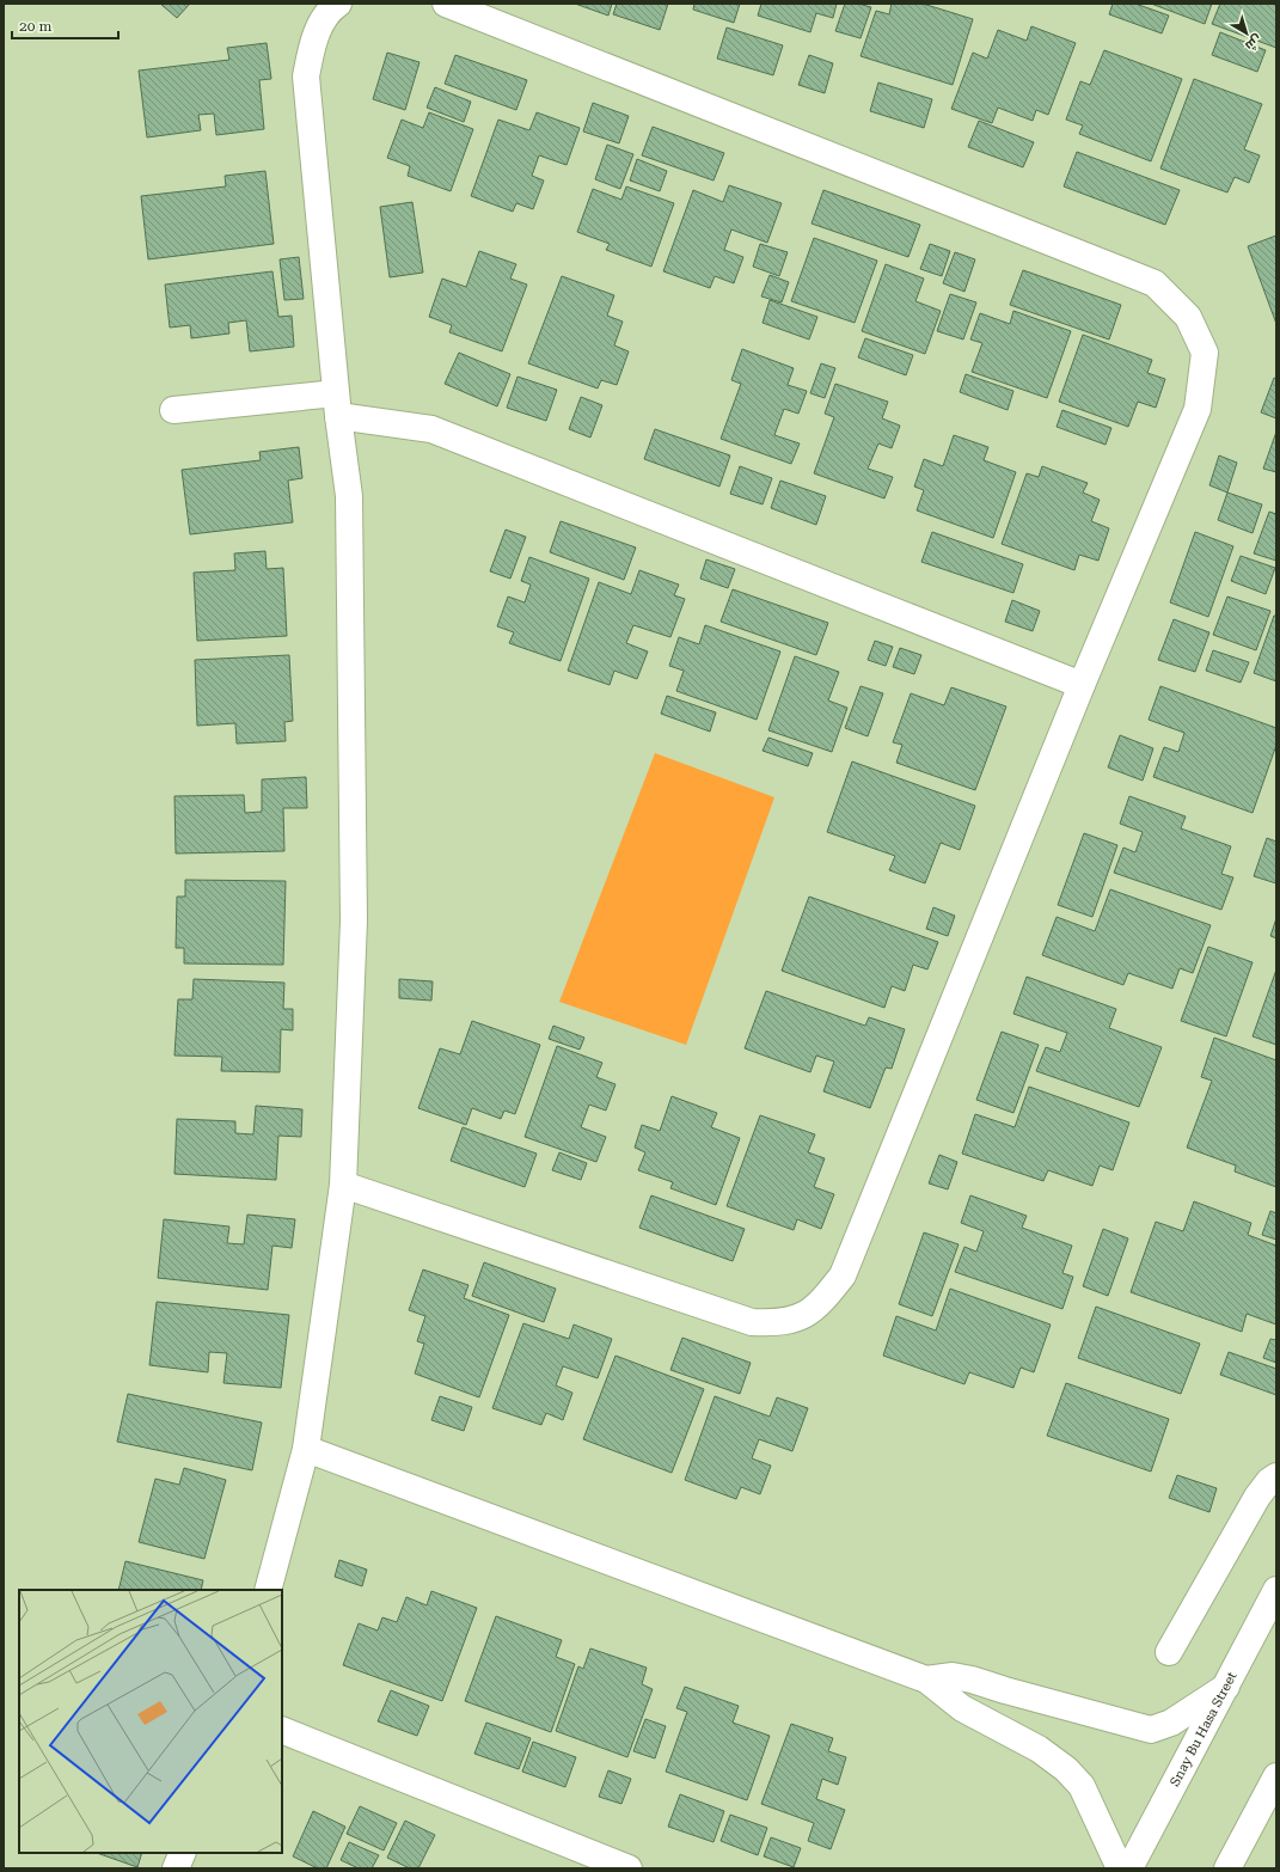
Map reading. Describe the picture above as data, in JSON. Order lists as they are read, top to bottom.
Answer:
{
  "streets": {
    "street": ["Snay Bu Hasa Street"]
  },
  "scale_bar": "20 m",
  "north": "bottom right"
}
